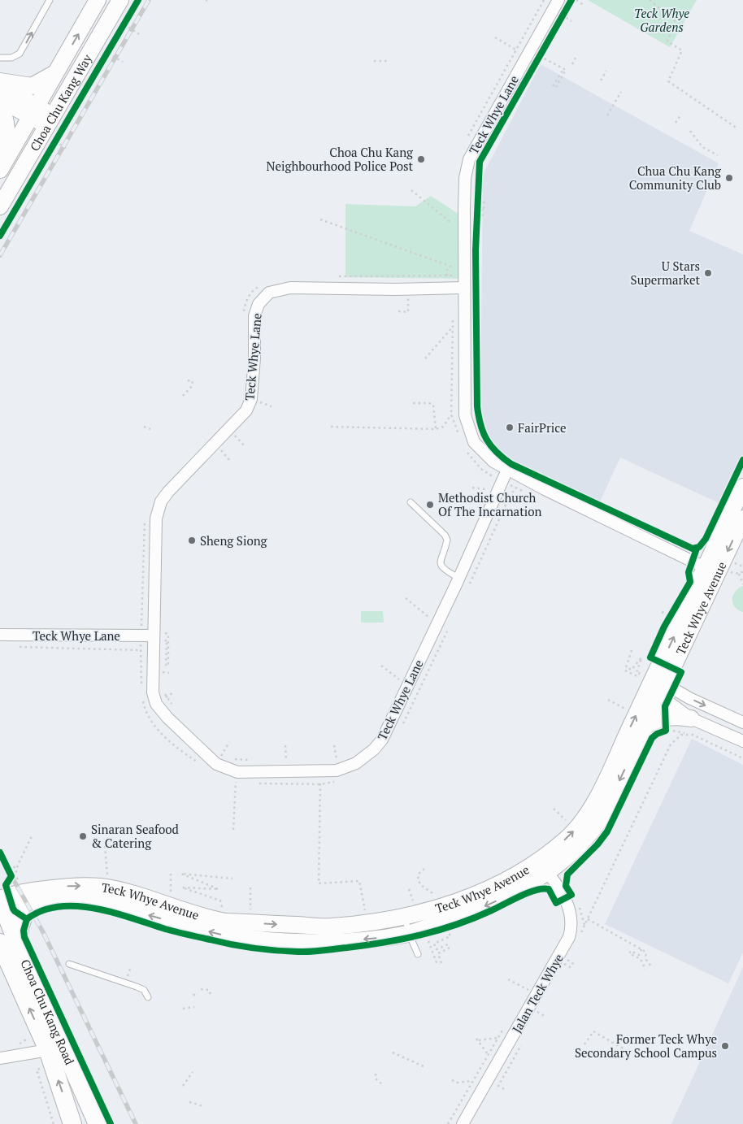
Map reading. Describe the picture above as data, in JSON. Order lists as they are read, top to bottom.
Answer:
{
  "streets": {
    "main road": ["Choa Chu Kang Way", "Teck Whye Avenue", "Choa Chu Kang Road"],
    "street": ["Teck Whye Lane", "Jalan Teck Whye"]
  },
  "crossings": [
    ["Teck Whye Lane", "Teck Whye Avenue"],
    ["Teck Whye Avenue", "Jalan Teck Whye"],
    ["Teck Whye Avenue", "Choa Chu Kang Road"]
  ],
  "parks": ["Teck Whye Gardens"],
  "places": [
    "Choa Chu Kang Neighbourhood Police Post",
    "Chua Chu Kang Community Club",
    "U Stars Supermarket",
    "FairPrice",
    "Methodist Church Of The Incarnation",
    "Sheng Siong",
    "Sinaran Seafood & Catering",
    "Former Teck Whye Secondary School Campus"
  ]
}
